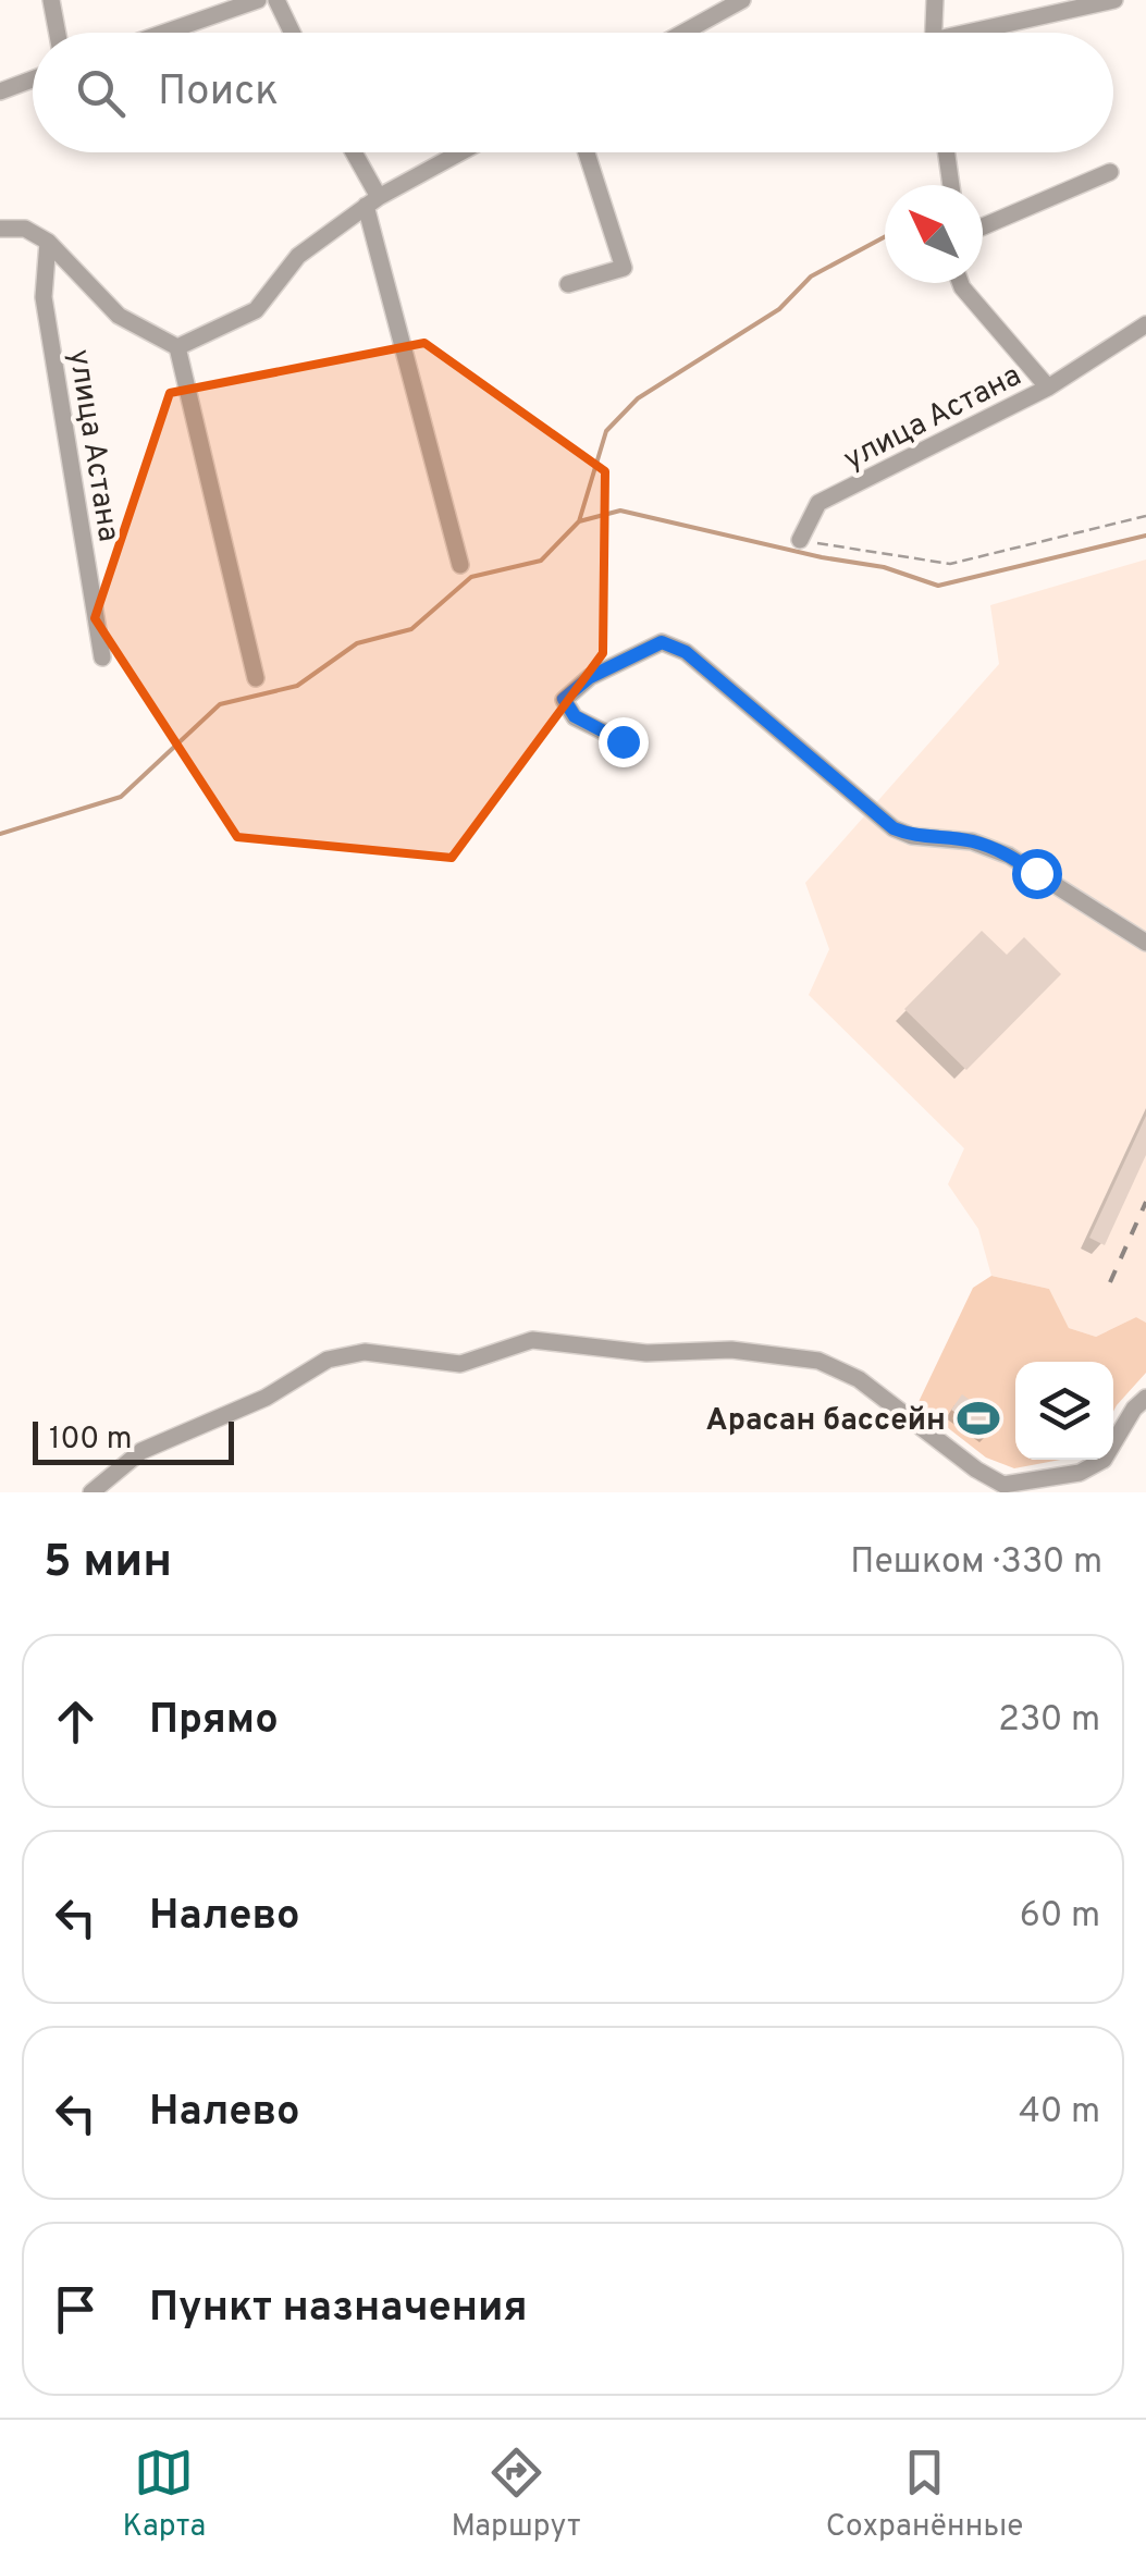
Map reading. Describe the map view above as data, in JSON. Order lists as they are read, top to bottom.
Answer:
{
  "streets": {
    "street": ["улица Астана"]
  },
  "places": {
    "sports": ["Арасан бассейн"]
  },
  "scale_bar": "100 m",
  "north": "top left",
  "page": {
    "search": "Поиск",
    "scale": "100 m",
    "heading": ["5 мин", "Пешком · 330 m"],
    "list": [
      ["Прямо", "230 m"],
      ["Налево", "60 m"],
      ["Налево", "40 m"],
      "Пункт назначения"
    ],
    "nav": ["Карта", "Маршрут", "Сохранённые"]
  }
}
